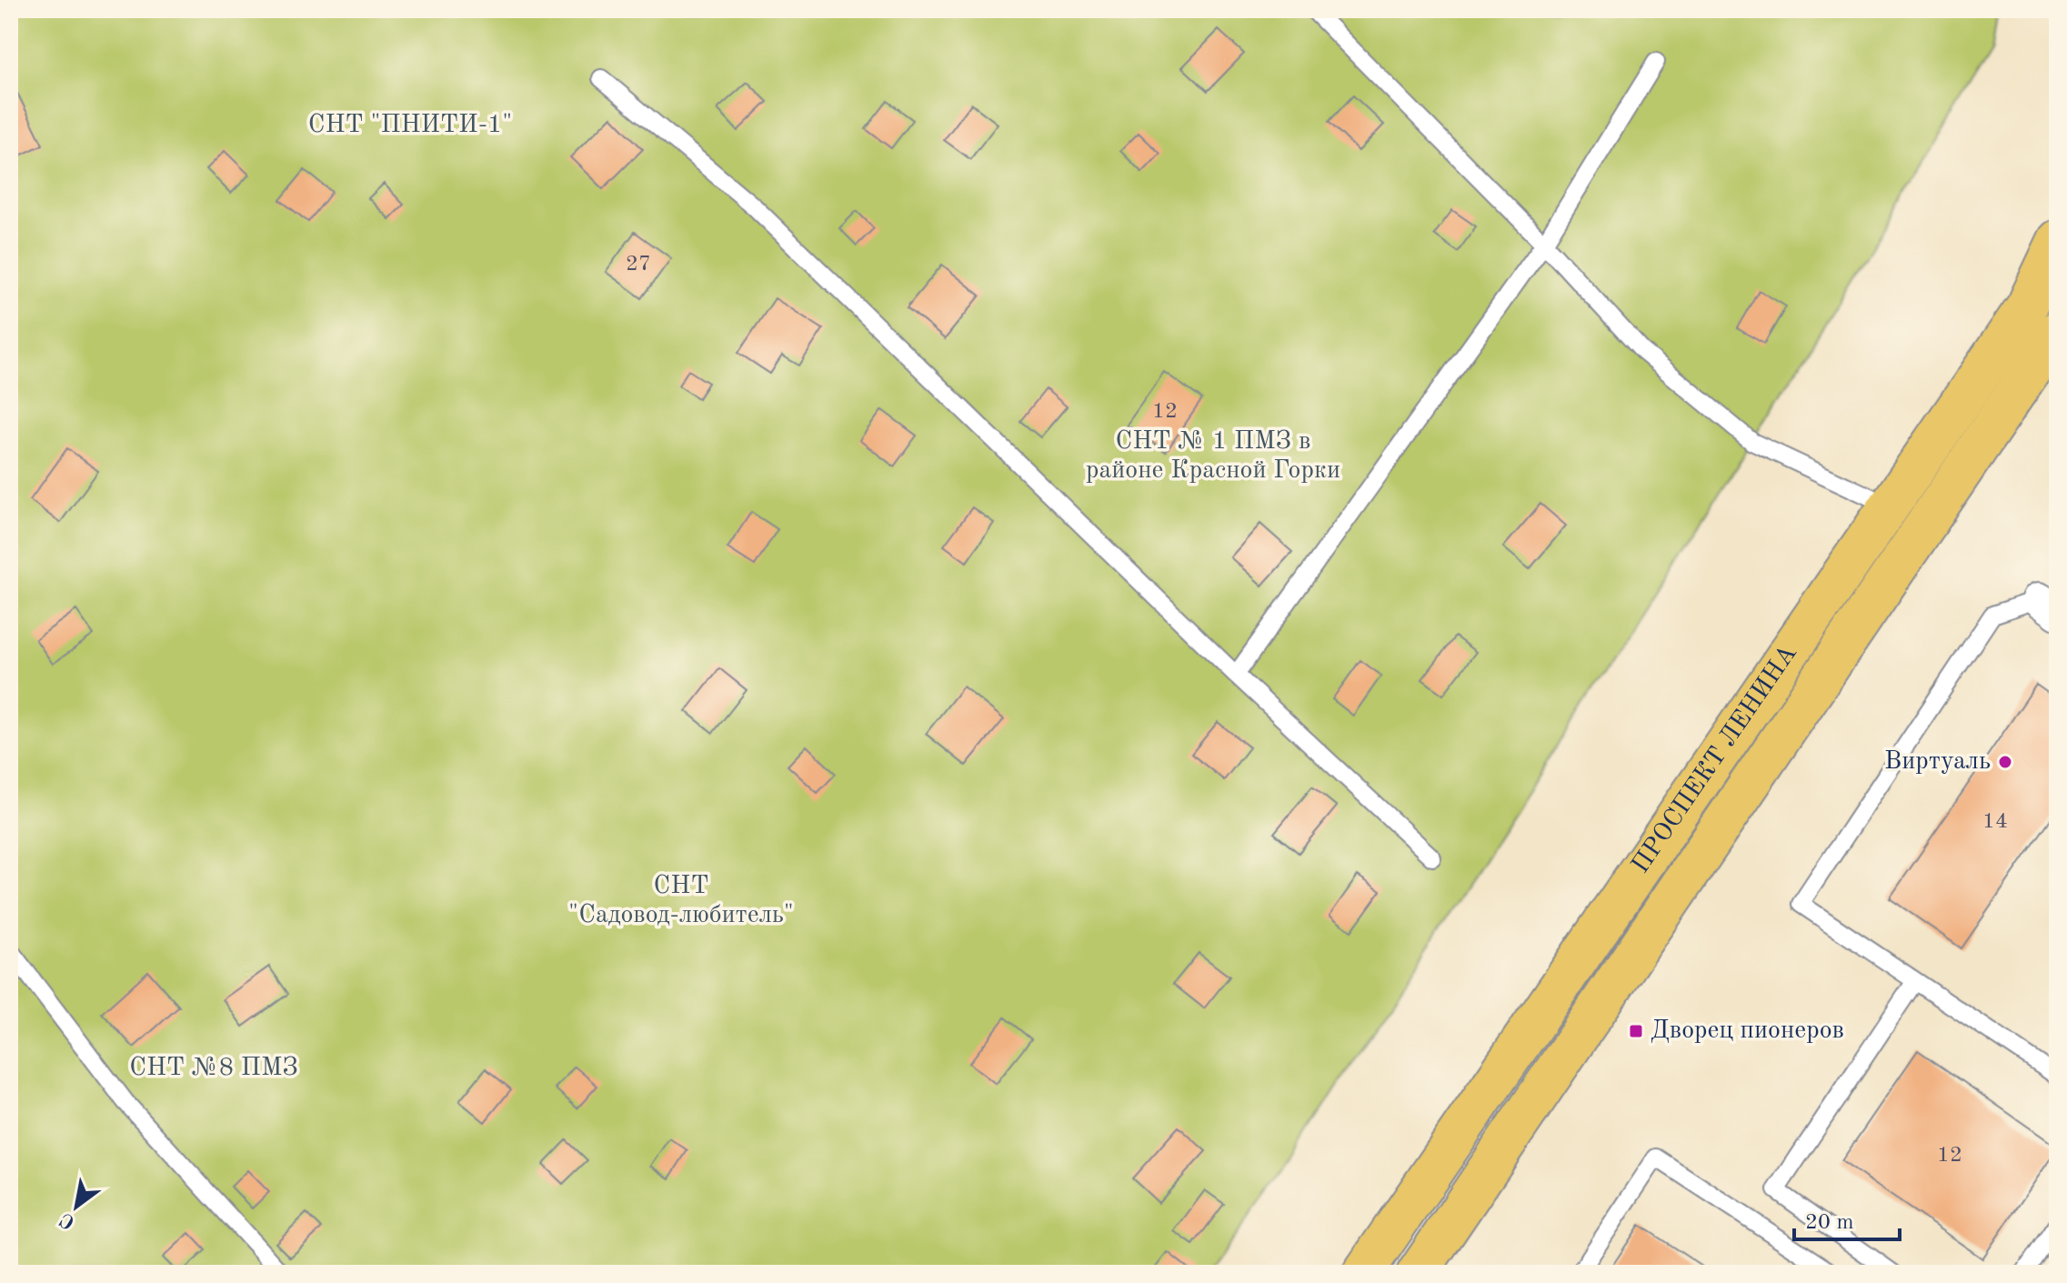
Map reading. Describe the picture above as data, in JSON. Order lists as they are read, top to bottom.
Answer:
{
  "streets": {
    "main road": ["ПРОСПЕКТ ЛЕНИНА"]
  },
  "parks": [
    "СНТ \"ПНИТИ-1\"",
    "СНТ № 1 ПМЗ в районе Красной Горки",
    "СНТ \"Садовод-любитель\"",
    "СНТ №8 ПМЗ"
  ],
  "places": {
    "other": ["Виртуаль"],
    "transit": ["Дворец пионеров"]
  },
  "house_numbers": [
    "27",
    "12",
    "14",
    "12"
  ],
  "scale_bar": "20 m",
  "north": "bottom left"
}
